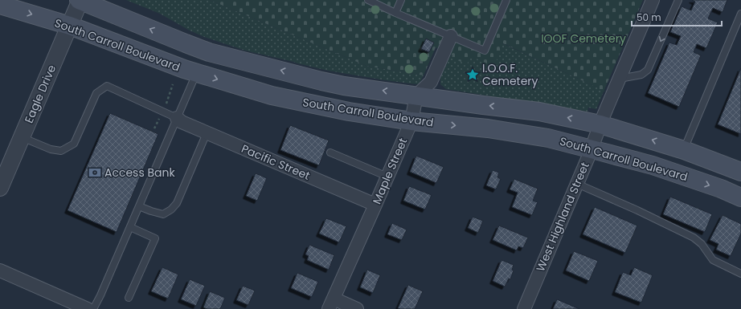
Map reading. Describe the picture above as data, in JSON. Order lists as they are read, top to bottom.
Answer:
{
  "streets": {
    "main road": ["South Carroll Boulevard"],
    "street": [
      "Eagle Drive",
      "Pacific Street",
      "Maple Street",
      "West Highland Street"
    ]
  },
  "crossings": [
    ["South Carroll Boulevard", "Eagle Drive"],
    ["South Carroll Boulevard", "Maple Street"],
    ["South Carroll Boulevard", "West Highland Street"],
    ["Pacific Street", "Maple Street"]
  ],
  "parks": ["IOOF Cemetery"],
  "places": {
    "place": ["I.O.O.F. Cemetery"],
    "bank": ["Access Bank"]
  },
  "scale_bar": "50 m"
}
